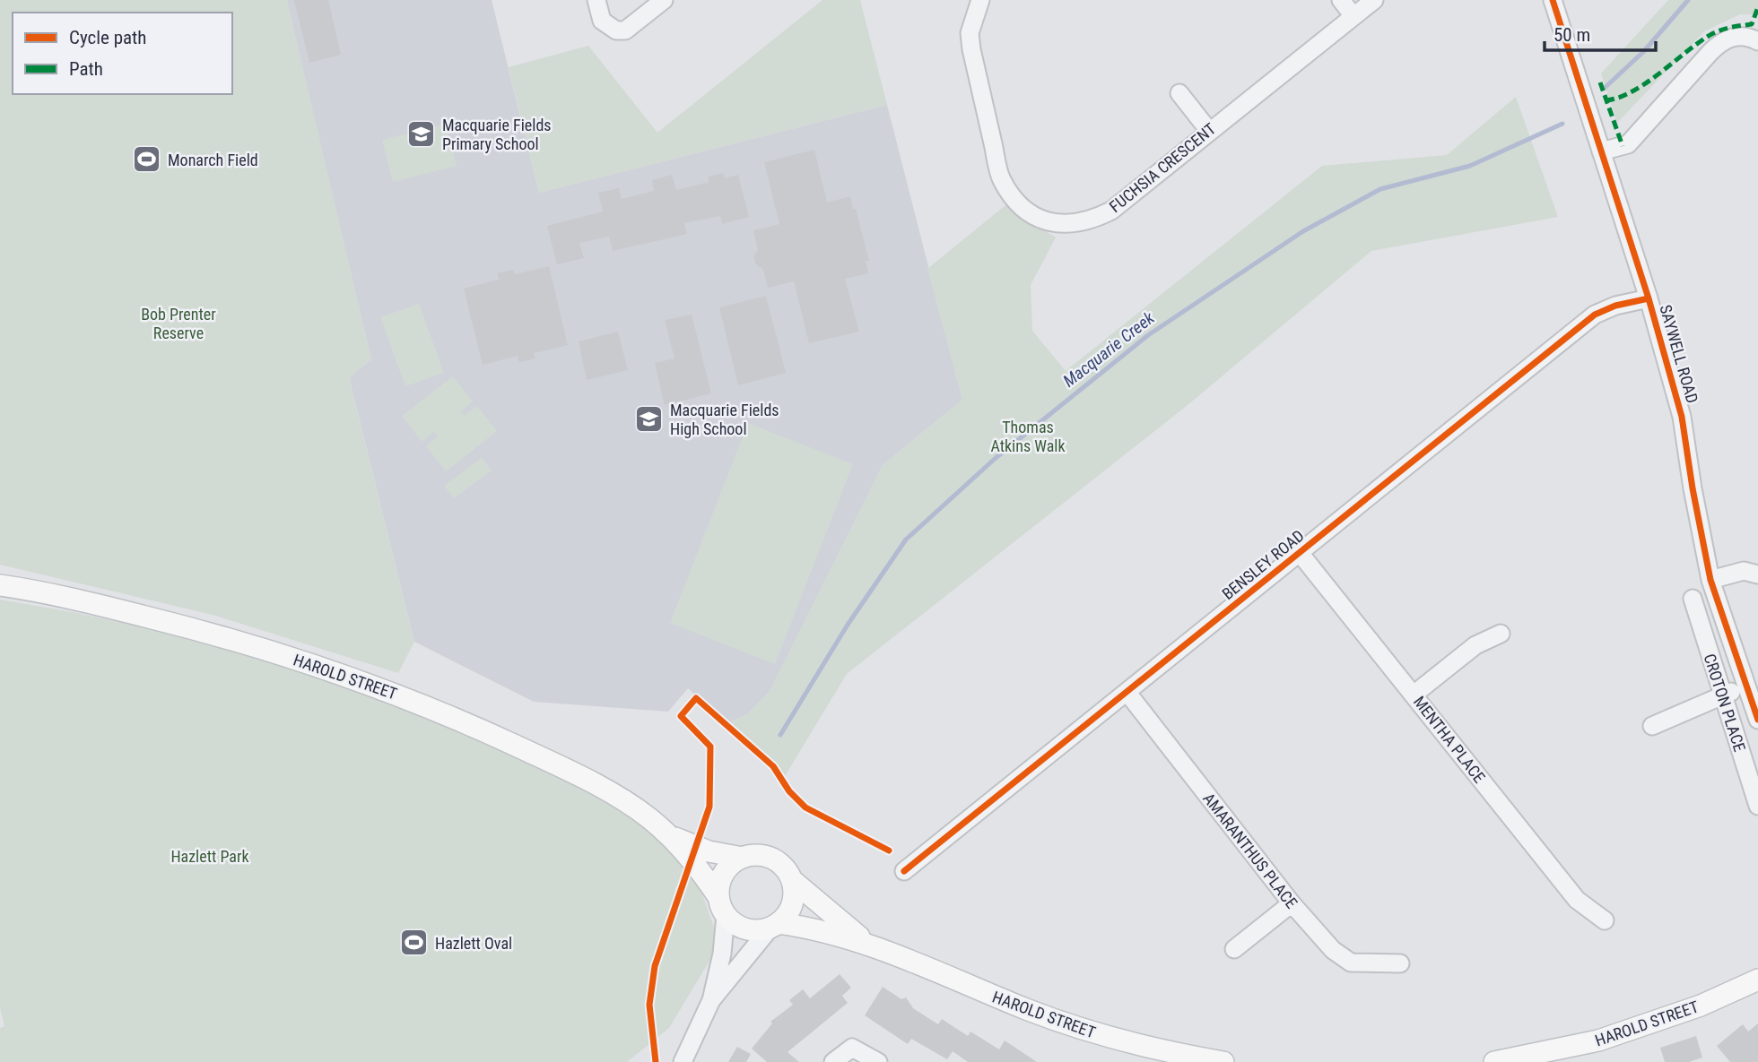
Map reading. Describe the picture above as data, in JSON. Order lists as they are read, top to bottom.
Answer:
{
  "streets": {
    "main road": ["HAROLD STREET"],
    "street": [
      "FUCHSIA CRESCENT",
      "SAYWELL ROAD",
      "BENSLEY ROAD",
      "CROTON PLACE",
      "MENTHA PLACE",
      "AMARANTHUS PLACE"
    ]
  },
  "crossings": [
    ["SAYWELL ROAD", "BENSLEY ROAD"],
    ["BENSLEY ROAD", "MENTHA PLACE"],
    ["BENSLEY ROAD", "AMARANTHUS PLACE"]
  ],
  "water": ["Macquarie Creek"],
  "parks": ["Bob Prenter Reserve", "Thomas Atkins Walk", "Hazlett Park"],
  "places": {
    "school or university": ["Macquarie Fields Primary School", "Macquarie Fields High School"],
    "sports": ["Monarch Field", "Hazlett Oval"]
  },
  "legend": ["Cycle path", "Path"],
  "scale_bar": "50 m"
}
